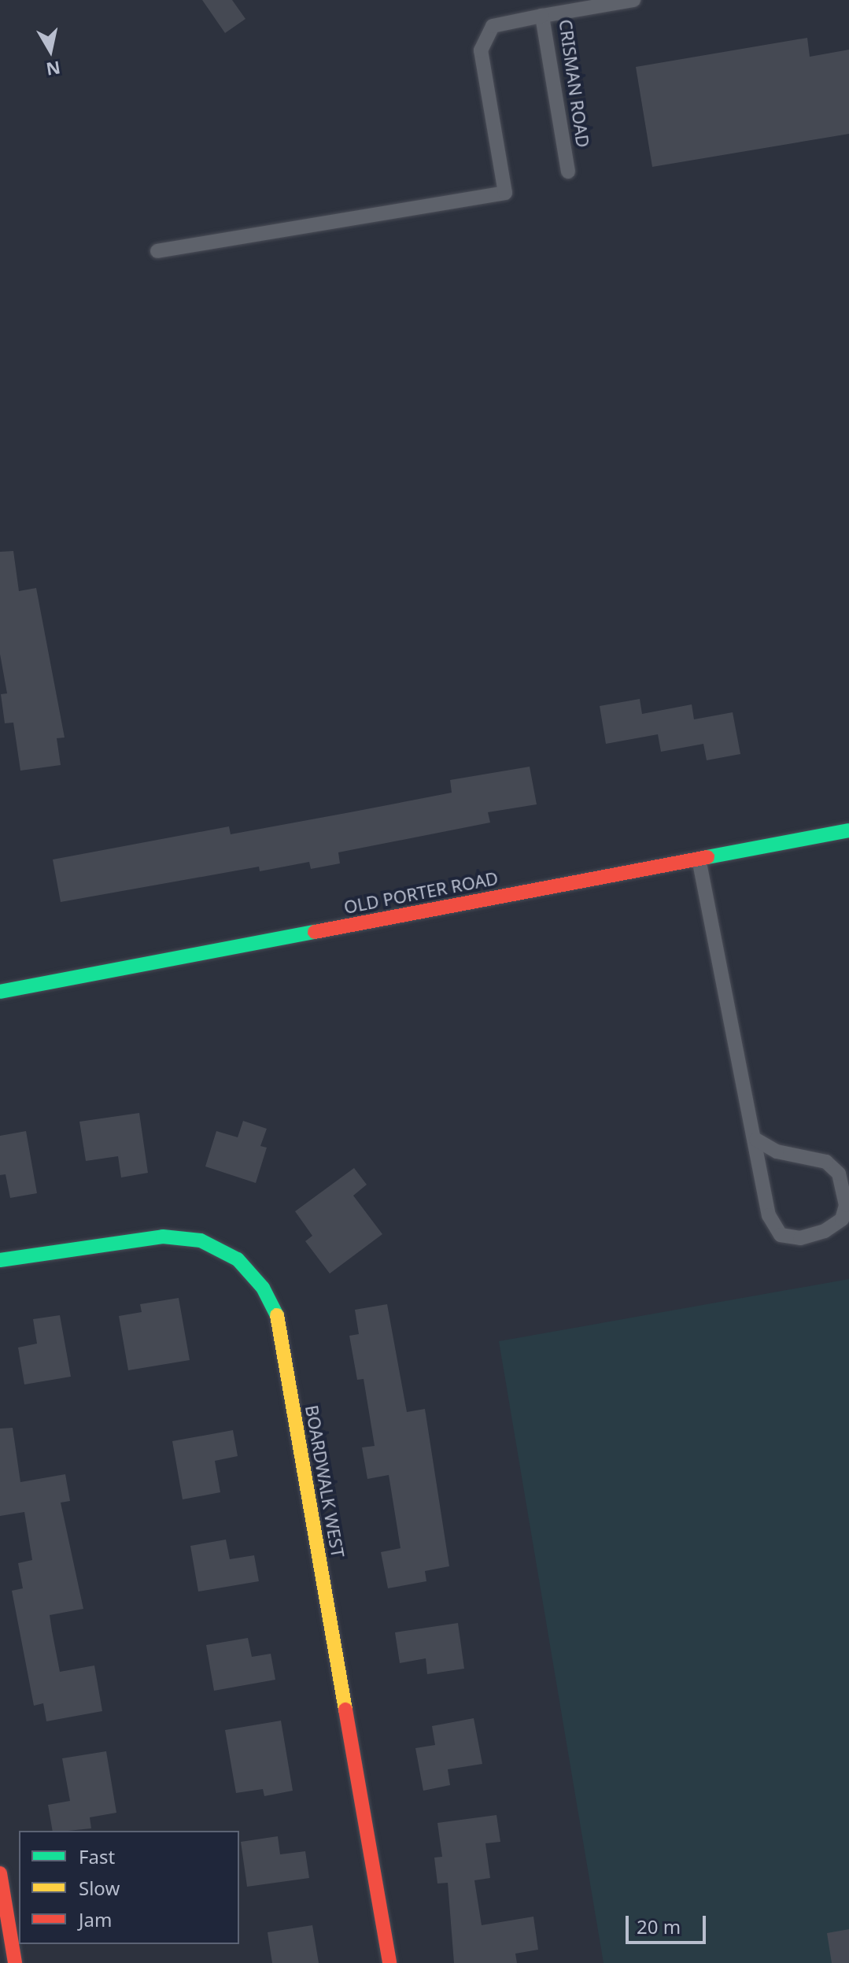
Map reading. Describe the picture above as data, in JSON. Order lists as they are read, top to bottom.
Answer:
{
  "streets": {
    "street": ["OLD PORTER ROAD", "BOARDWALK WEST"],
    "lane": ["CRISMAN ROAD"]
  },
  "legend": ["Fast", "Slow", "Jam"],
  "scale_bar": "20 m",
  "north": "bottom"
}
